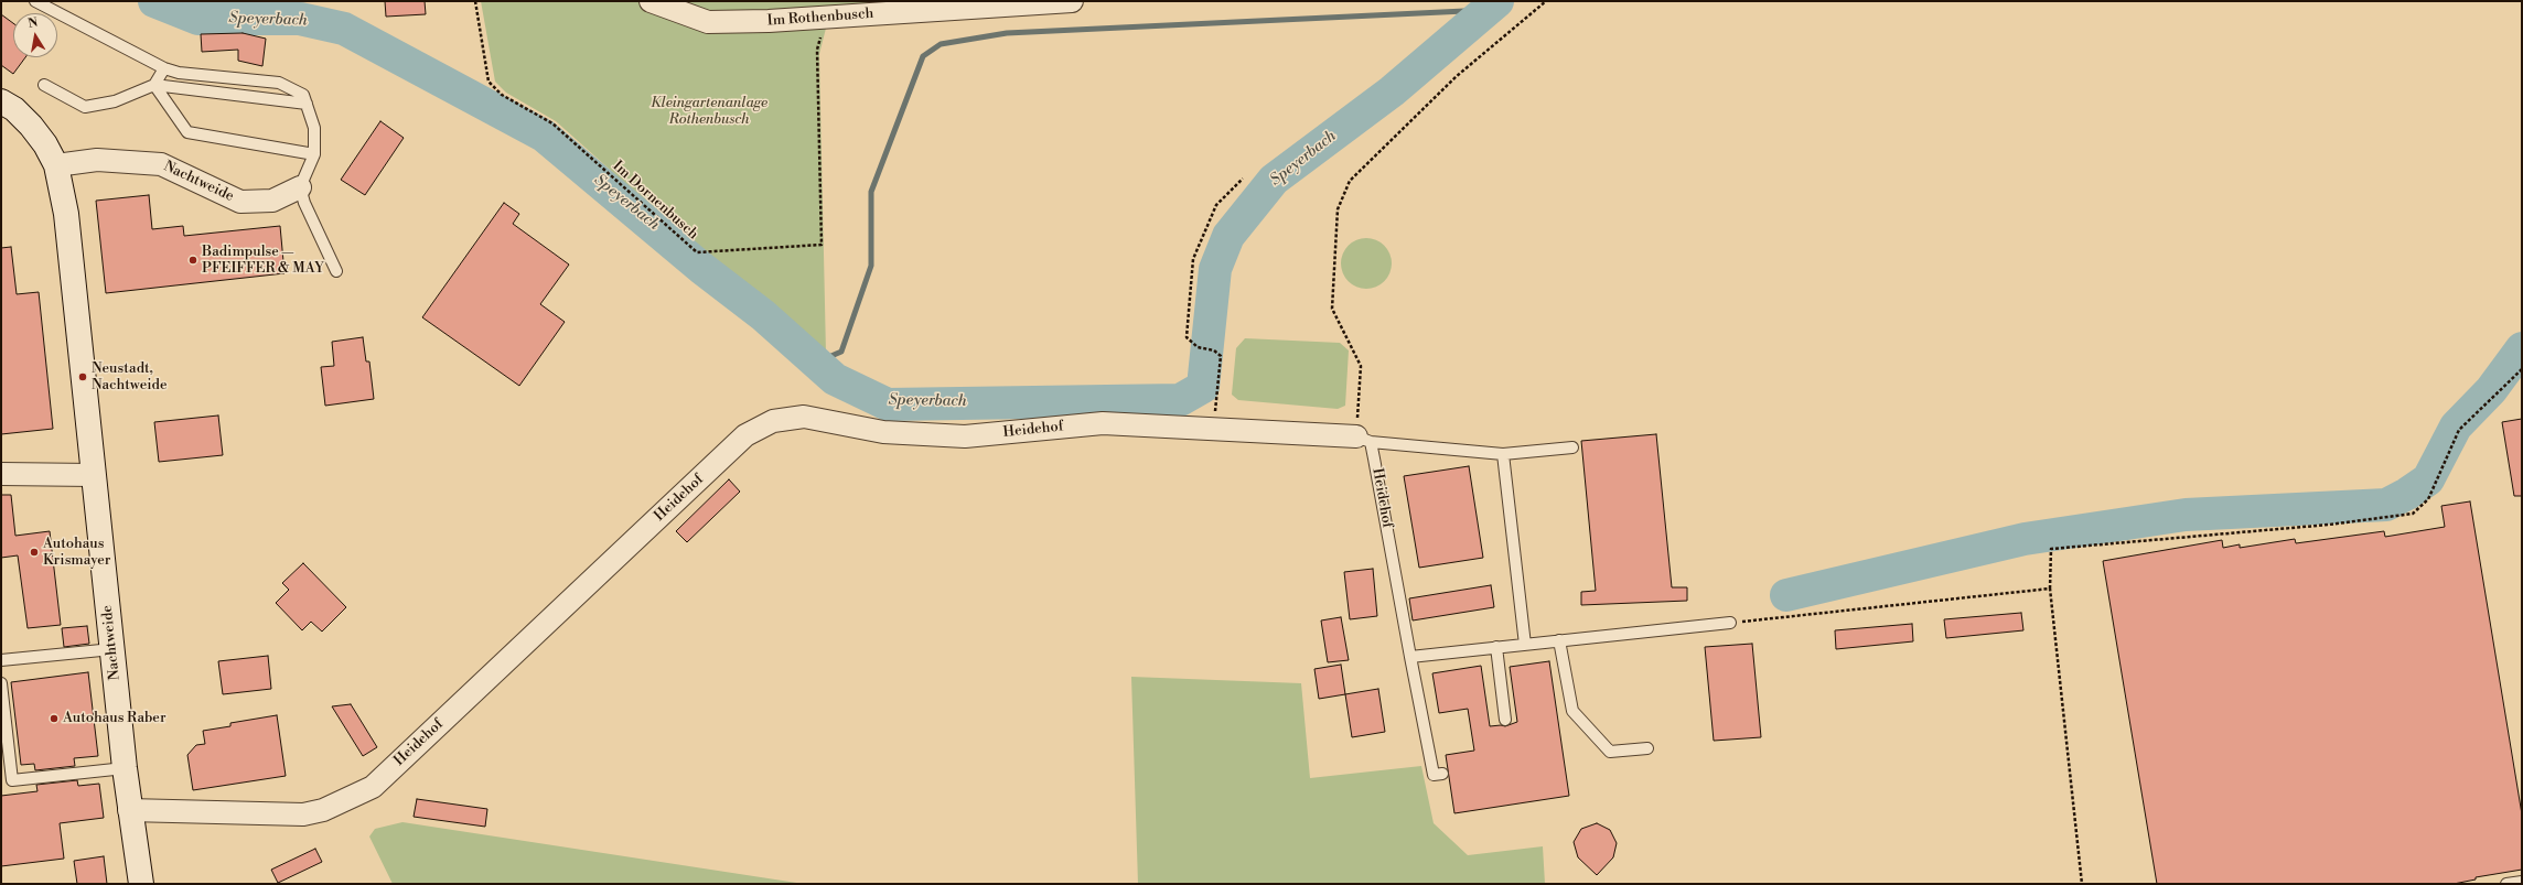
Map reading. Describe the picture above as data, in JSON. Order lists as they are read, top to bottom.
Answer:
{
  "streets": {
    "street": ["Im Rothenbusch", "Nachtweide", "Heidehof"],
    "path": ["Im Dornenbusch"]
  },
  "crossings": [
    ["Im Rothenbusch", "Im Dornenbusch"],
    ["Nachtweide", "Heidehof"]
  ],
  "water": ["Speyerbach"],
  "parks": ["Kleingartenanlage Rothenbusch"],
  "places": [
    "Badimpulse — PFEIFFER & MAY",
    "Neustadt, Nachtweide",
    "Autohaus Krismayer",
    "Autohaus Raber"
  ],
  "north": "top"
}
